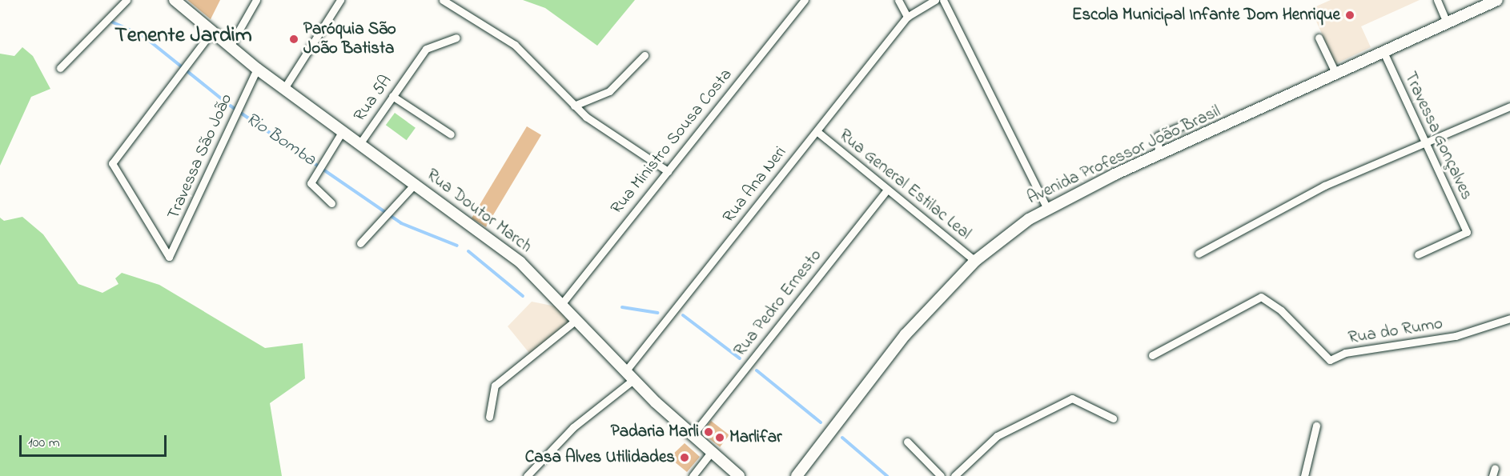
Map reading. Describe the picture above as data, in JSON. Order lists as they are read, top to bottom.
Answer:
{
  "streets": {
    "main road": ["Avenida Professor João Brasil", "Rua Doutor March"],
    "street": [
      "Rua 5A",
      "Travessa Gonçalves",
      "Rua Ministro Sousa Costa",
      "Travessa São João",
      "Rua Ana Neri",
      "Rua General Estilac Leal",
      "Rua Pedro Ernesto",
      "Rua do Rumo"
    ]
  },
  "crossings": [
    ["Rua 5A", "Rua Doutor March"],
    ["Travessa Gonçalves", "Avenida Professor João Brasil"],
    ["Rua Ministro Sousa Costa", "Rua Doutor March"],
    ["Avenida Professor João Brasil", "Rua General Estilac Leal"],
    ["Travessa São João", "Rua Doutor March"],
    ["Rua Ana Neri", "Rua General Estilac Leal"],
    ["Rua Ana Neri", "Rua Doutor March"],
    ["Rua General Estilac Leal", "Rua Pedro Ernesto"],
    ["Rua Doutor March", "Rua Pedro Ernesto"]
  ],
  "districts": ["Tenente Jardim"],
  "water": ["Rio Bomba"],
  "places": [
    "Escola Municipal Infante Dom Henrique",
    "Paróquia São João Batista",
    "Padaria Marli",
    "Marlifar",
    "Casa Alves Utilidades"
  ],
  "scale_bar": "100 m"
}
